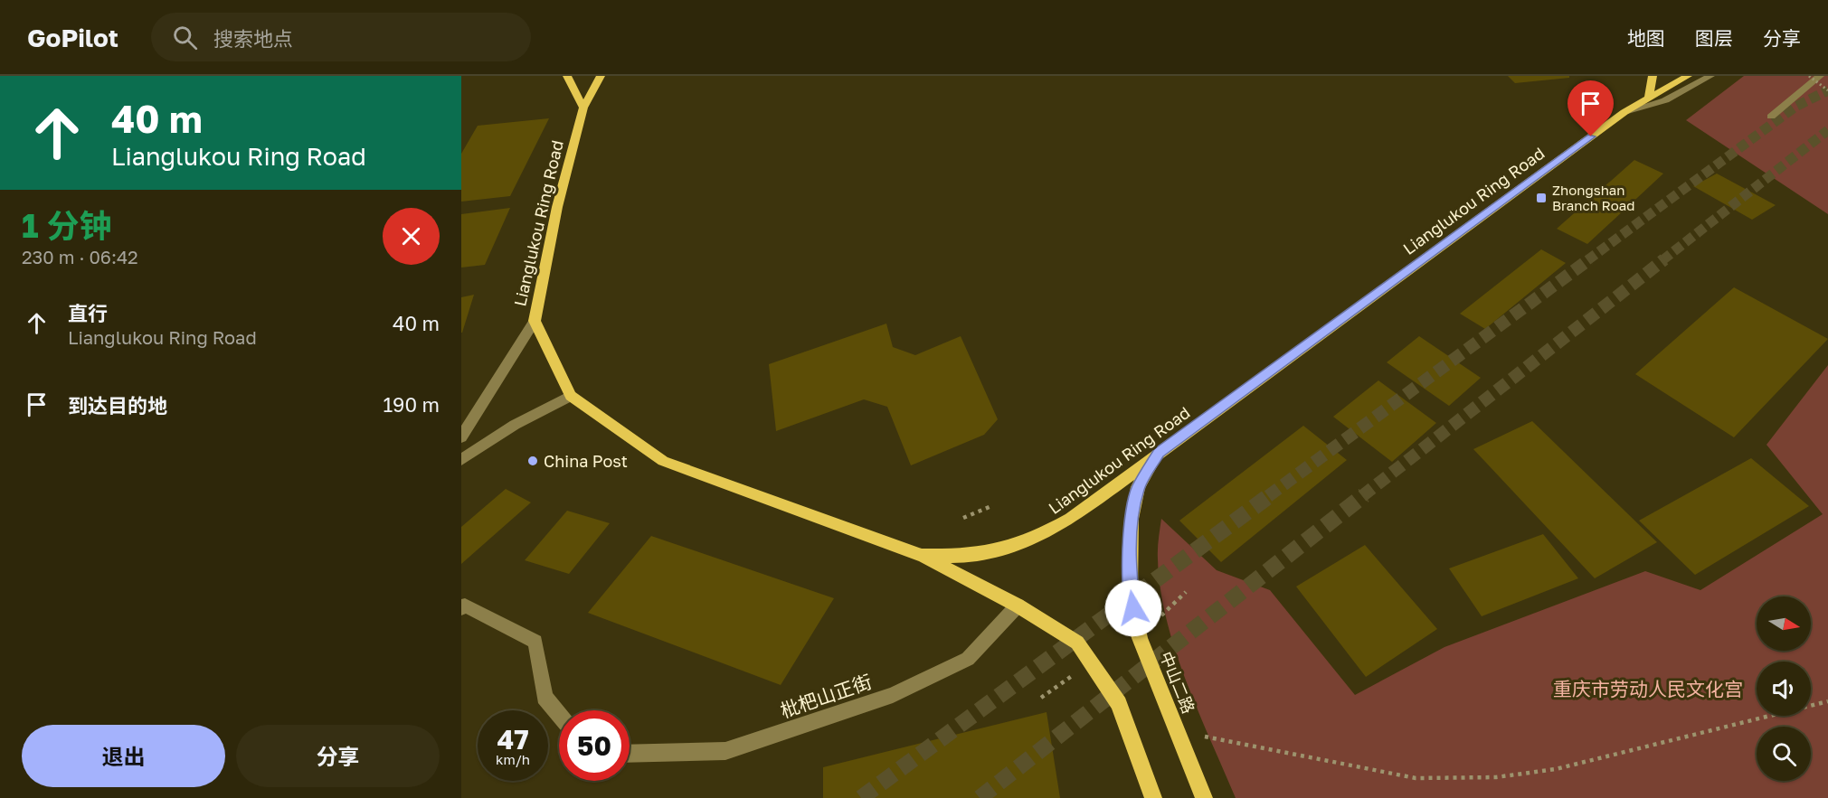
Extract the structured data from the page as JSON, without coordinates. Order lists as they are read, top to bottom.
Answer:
{
  "streets": {
    "main road": ["Lianglukou Ring Road", "中山二路"],
    "street": ["枇杷山正街"]
  },
  "crossings": [
    ["Lianglukou Ring Road", "中山二路"]
  ],
  "parks": ["重庆市劳动人民文化宫"],
  "places": {
    "transit": ["Zhongshan Branch Road"],
    "other": ["China Post"]
  },
  "north": "right",
  "page": {
    "header": "GoPilot",
    "search": "搜索地点",
    "nav": ["地图", "图层", "分享"],
    "turn": ["40 m", "Lianglukou Ring Road"],
    "heading": ["1 分钟", "230 m · 06:42"],
    "list": [
      {
        "name": "直行",
        "note": "Lianglukou Ring Road",
        "value": "40 m"
      },
      {
        "name": "到达目的地",
        "value": "190 m"
      }
    ],
    "speed": "47 km/h",
    "limit": "50",
    "buttons": ["退出", "分享"]
  }
}
